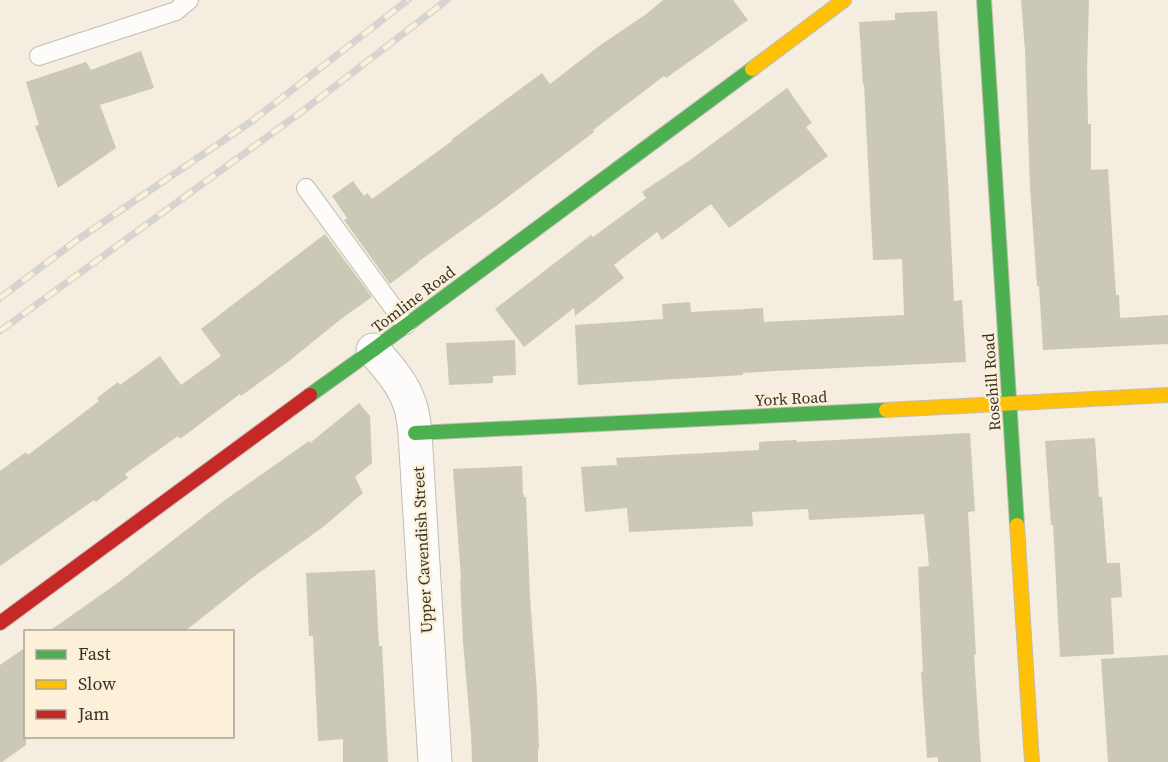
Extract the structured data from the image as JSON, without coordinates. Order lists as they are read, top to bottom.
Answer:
{
  "streets": {
    "street": [
      "Tomline Road",
      "Rosehill Road",
      "York Road",
      "Upper Cavendish Street"
    ]
  },
  "crossings": [
    ["Tomline Road", "Upper Cavendish Street"],
    ["Rosehill Road", "York Road"],
    ["York Road", "Upper Cavendish Street"]
  ],
  "legend": ["Fast", "Slow", "Jam"]
}
